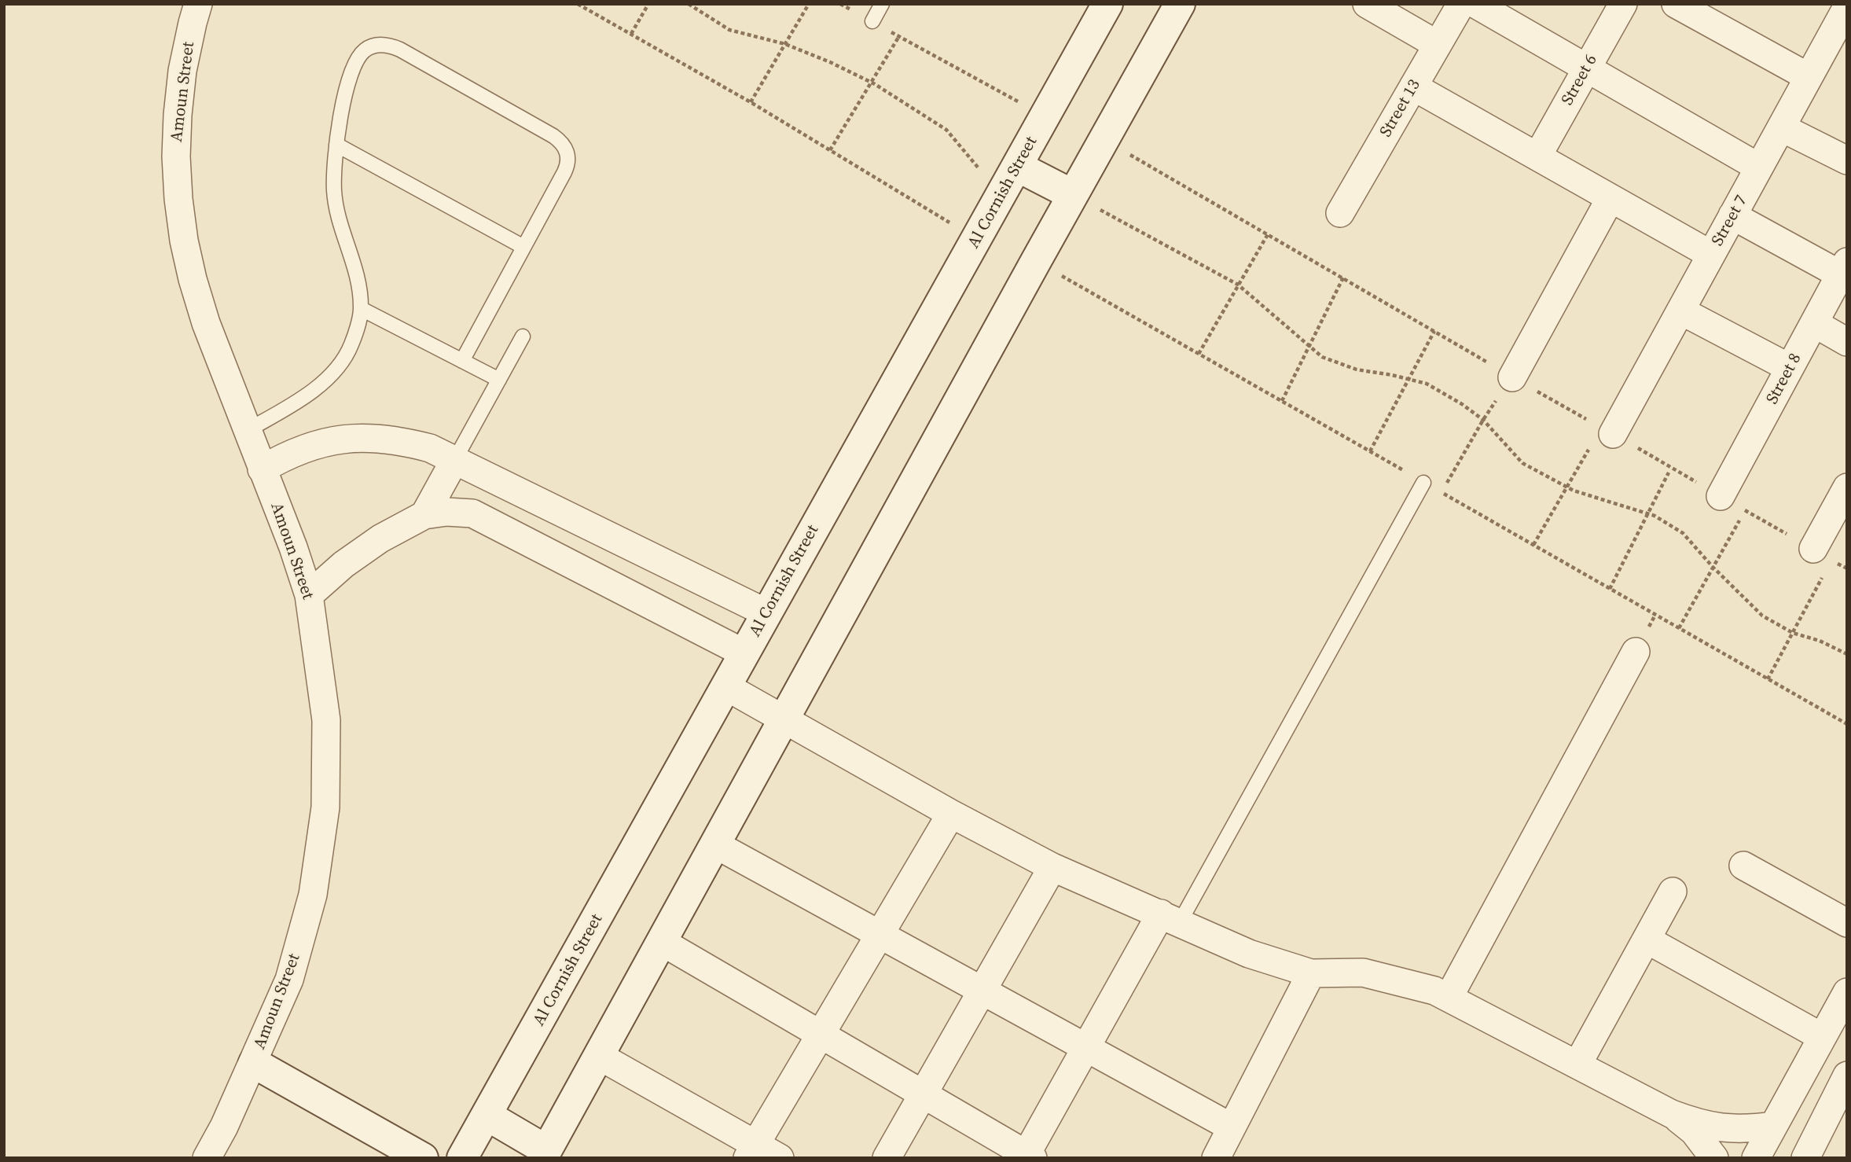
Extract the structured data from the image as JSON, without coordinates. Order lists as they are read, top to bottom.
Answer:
{
  "streets": {
    "main road": ["Al Cornish Street"],
    "street": [
      "Street 6",
      "Amoun Street",
      "Street 13",
      "Street 7",
      "Street 8"
    ]
  }
}
